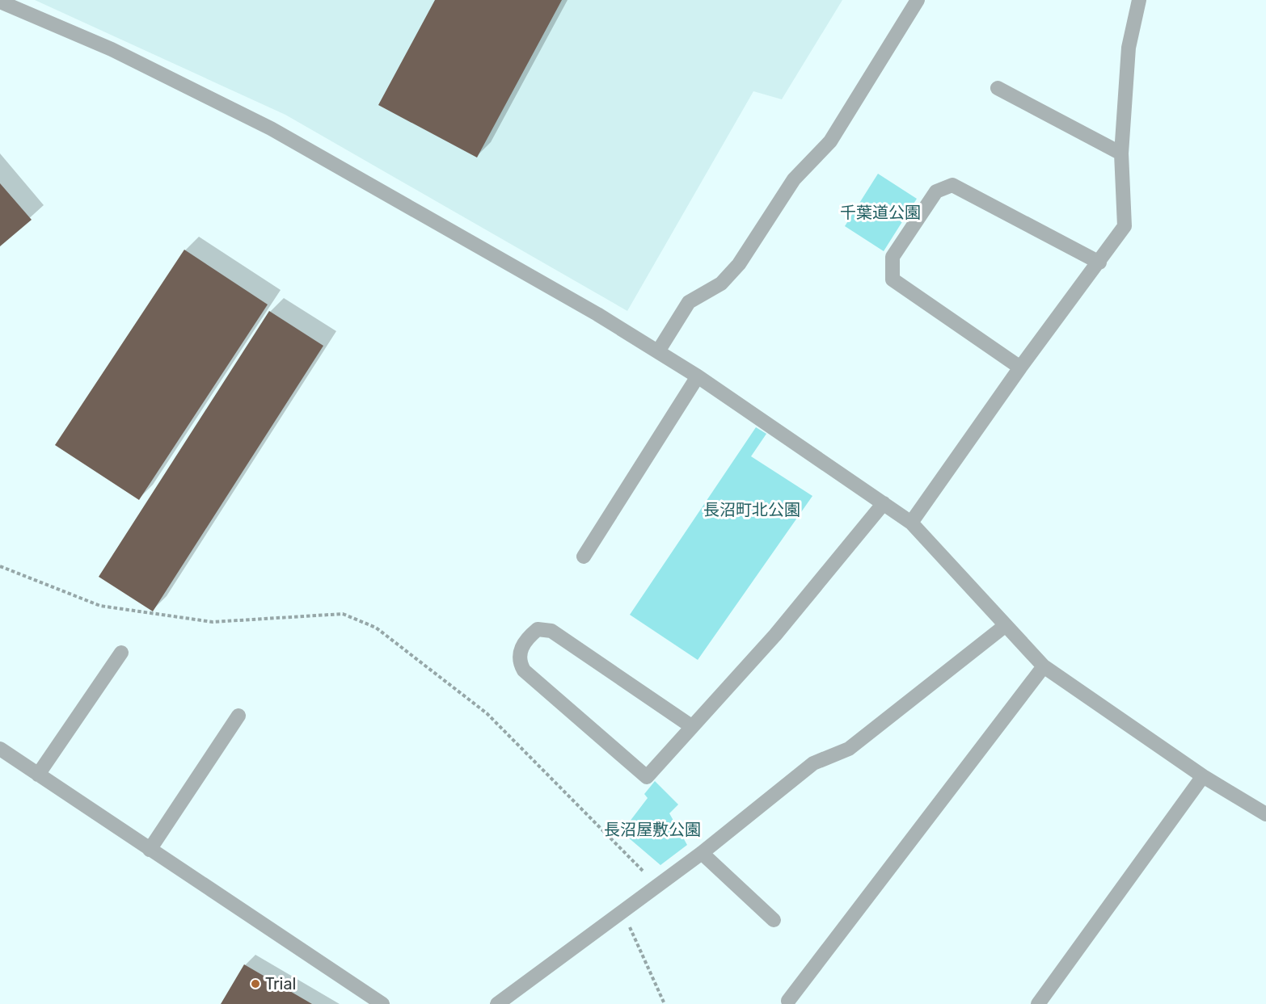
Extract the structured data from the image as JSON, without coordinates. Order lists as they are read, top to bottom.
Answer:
{
  "parks": ["千葉道公園", "長沼町北公園", "長沼屋敷公園"],
  "places": ["Trial"]
}
